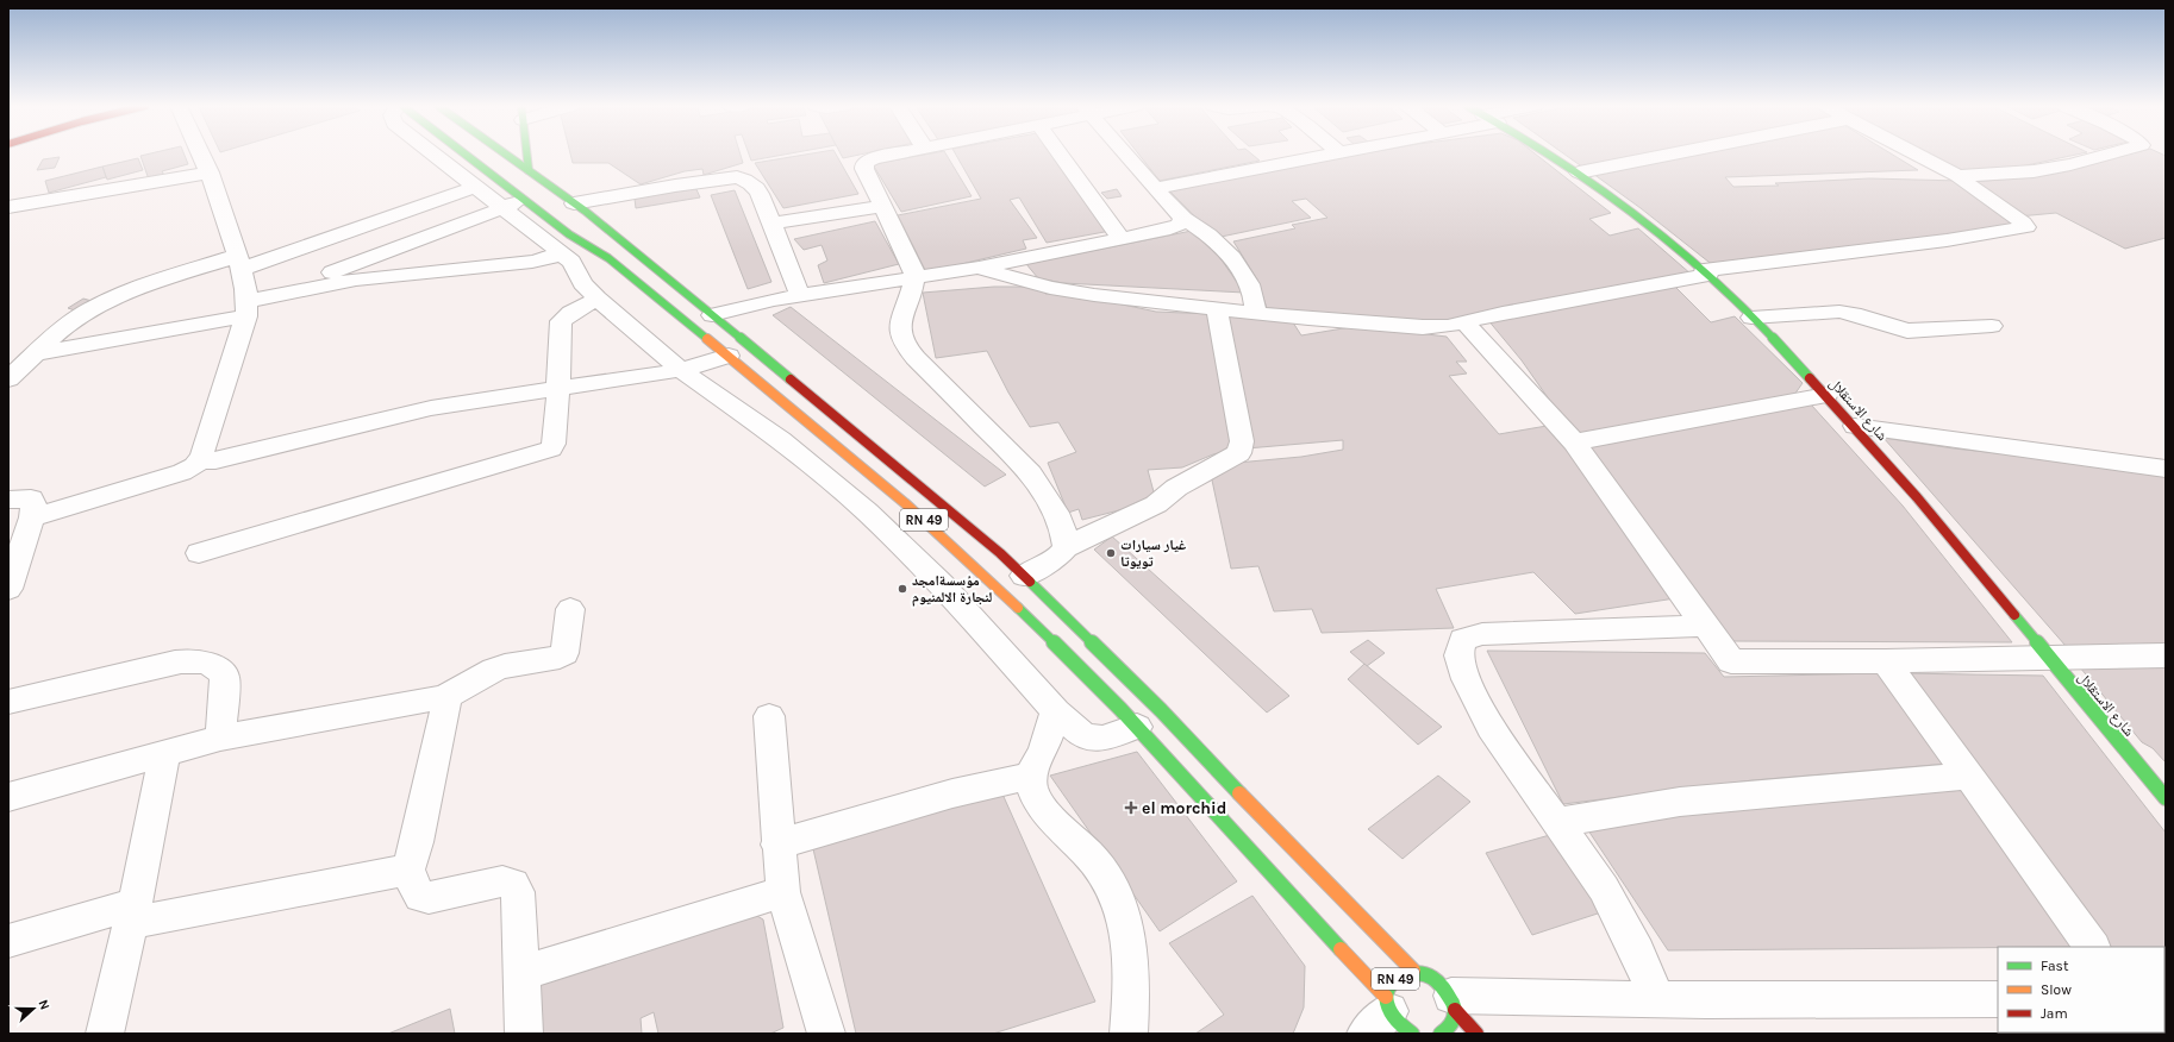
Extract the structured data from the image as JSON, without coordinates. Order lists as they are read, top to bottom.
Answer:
{
  "streets": {
    "main road": ["شارع الاستقلال", "RN 49"]
  },
  "places": {
    "other": ["غيار سيارات تويوتا", "مؤسسةامجد لنجارة الالمنيوم"],
    "health": ["el morchid"]
  },
  "legend": ["Fast", "Slow", "Jam"],
  "north": "right"
}
